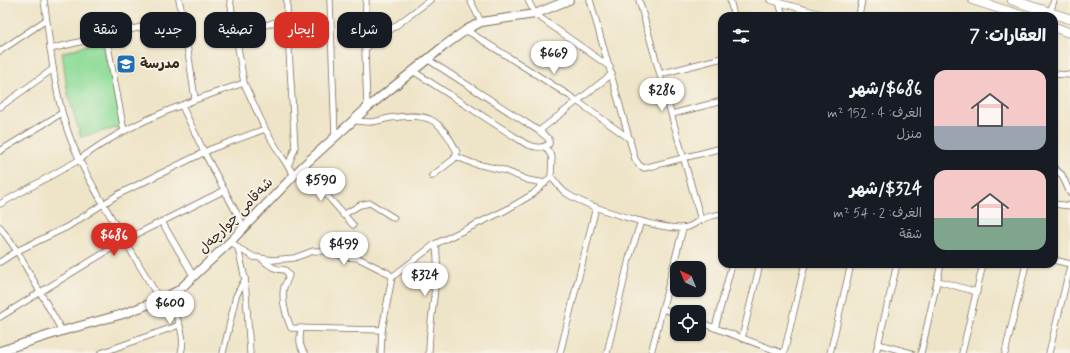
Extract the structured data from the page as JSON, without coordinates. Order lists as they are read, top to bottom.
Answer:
{
  "streets": {
    "main road": ["شەقامی چوارچەل"]
  },
  "places": {
    "school or university": ["مدرسة"]
  },
  "north": "top left",
  "page": {
    "chip": [
      "شراء",
      "إيجار",
      "تصفية",
      "جديد",
      "شقة"
    ],
    "heading": "العقارات: 7",
    "price": [
      "$669",
      "$286",
      "$590",
      "$686",
      "$499",
      "$324",
      "$600"
    ],
    "list": [
      {
        "name": "$686/شهر",
        "note": "الغرف: 4 · 152 m² · منزل"
      },
      {
        "name": "$324/شهر",
        "note": "الغرف: 2 · 54 m² · شقة"
      }
    ]
  }
}
